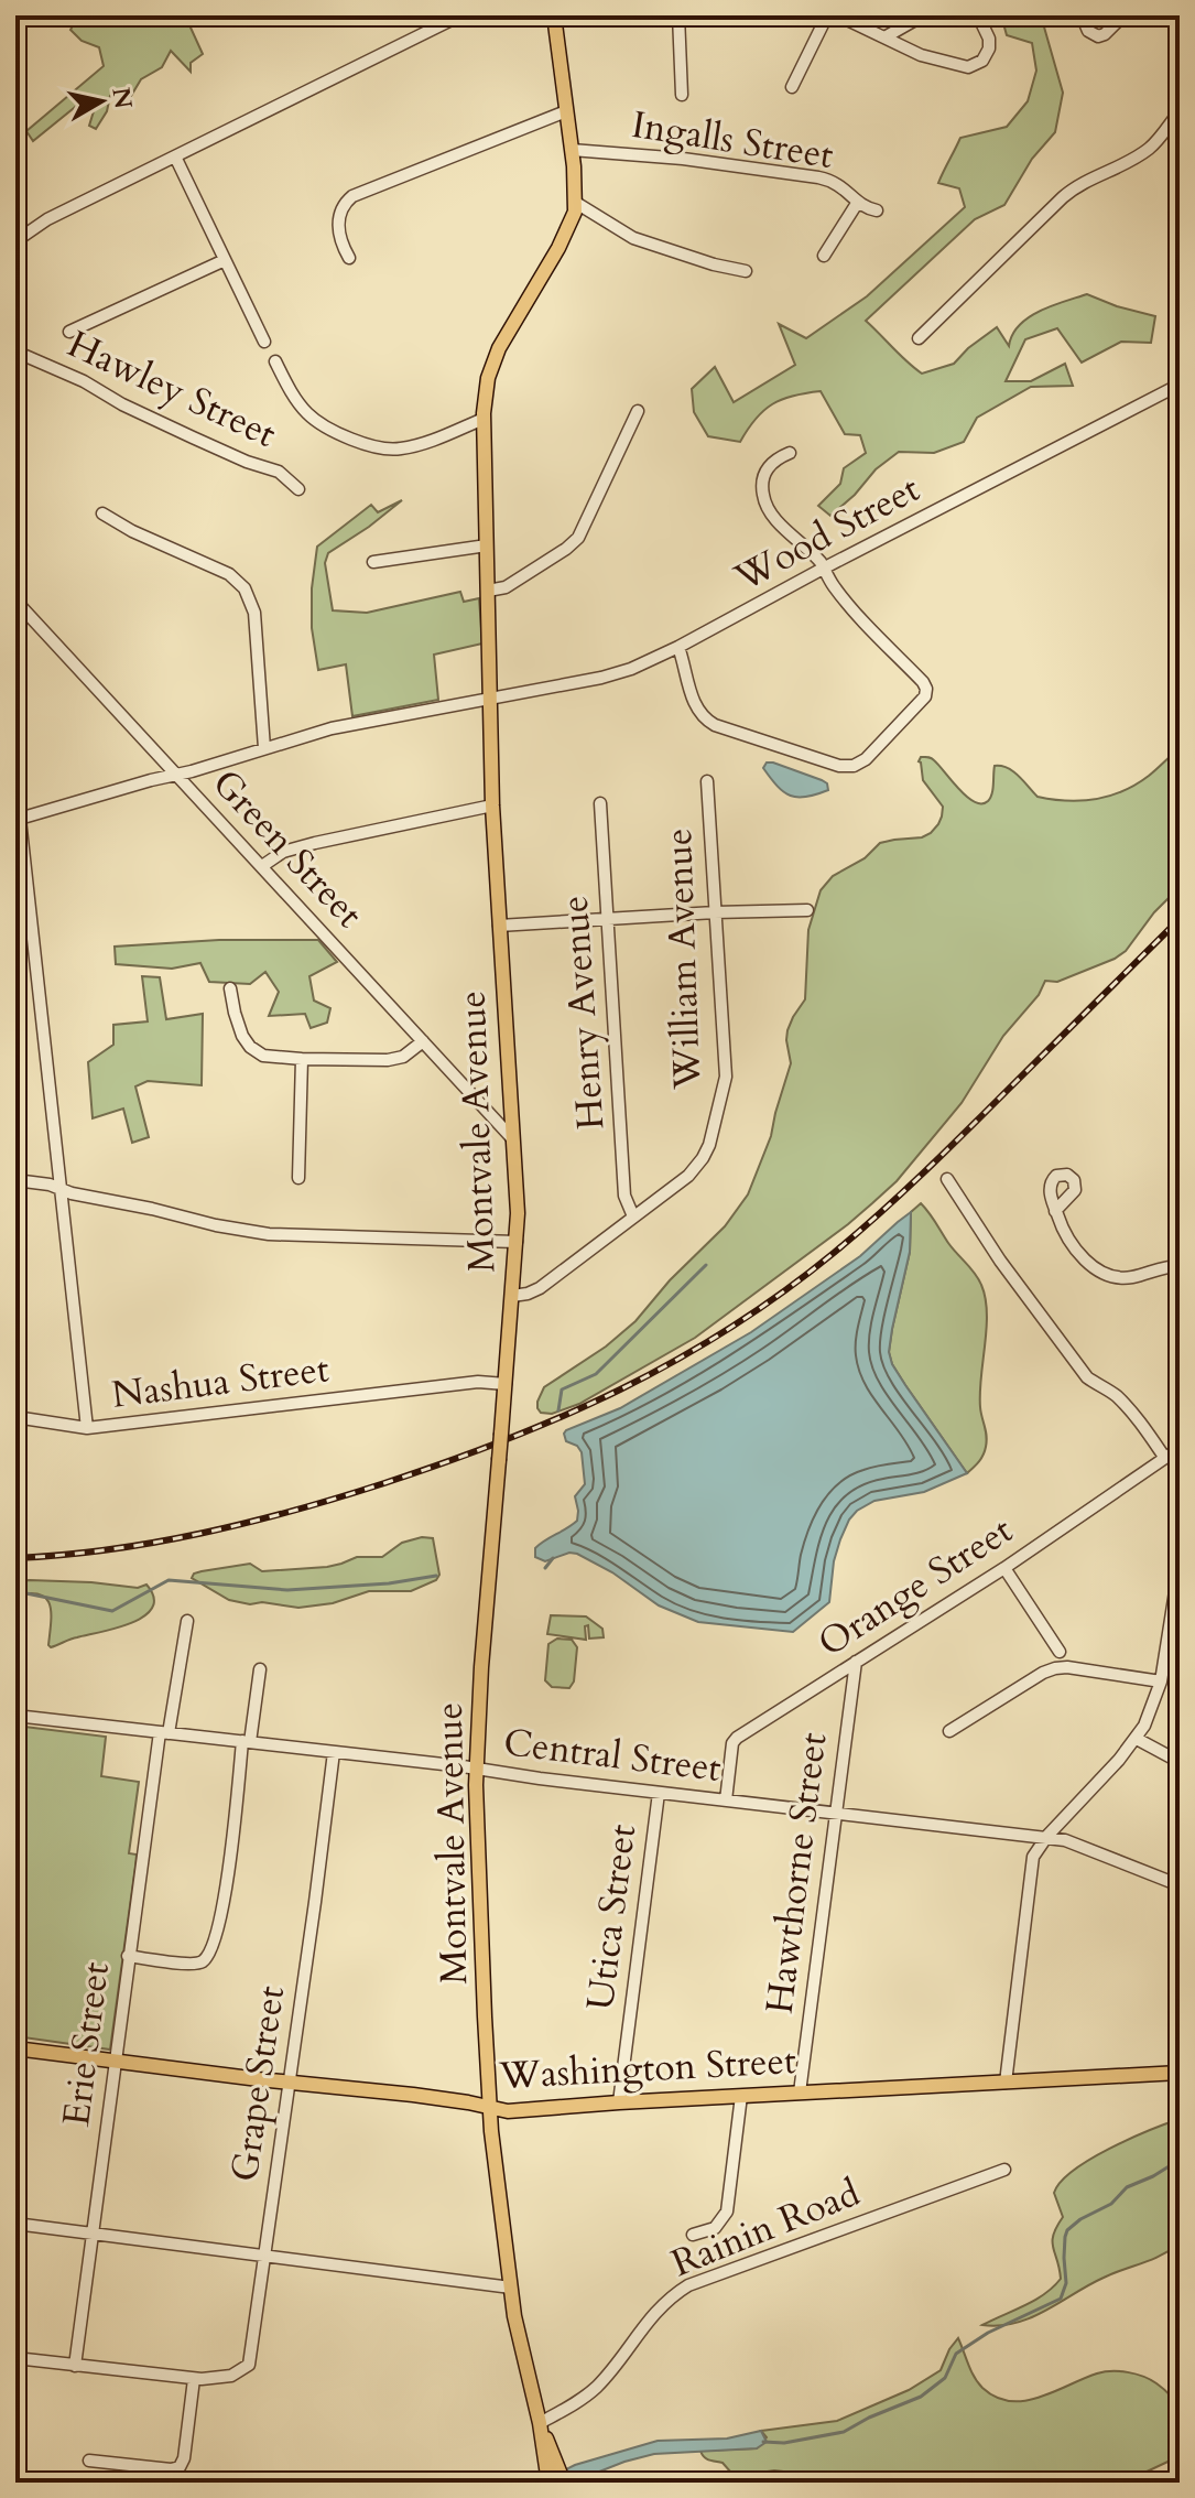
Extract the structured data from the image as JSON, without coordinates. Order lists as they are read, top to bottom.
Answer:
{
  "streets": {
    "main road": ["Montvale Avenue", "Washington Street"],
    "street": [
      "Ingalls Street",
      "Hawley Street",
      "Wood Street",
      "Green Street",
      "William Avenue",
      "Henry Avenue",
      "Nashua Street",
      "Orange Street",
      "Central Street",
      "Hawthorne Street",
      "Utica Street",
      "Erie Street",
      "Grape Street",
      "Rainin Road"
    ]
  },
  "crossings": [
    ["Ingalls Street", "Montvale Avenue"],
    ["Wood Street", "Montvale Avenue"],
    ["Wood Street", "Nashua Street"],
    ["Green Street", "Montvale Avenue"],
    ["Green Street", "Nashua Street"],
    ["William Avenue", "Henry Avenue"],
    ["William Avenue", "Montvale Avenue"],
    ["Montvale Avenue", "Nashua Street"],
    ["Montvale Avenue", "Central Street"],
    ["Montvale Avenue", "Washington Street"],
    ["Montvale Avenue", "Rainin Road"],
    ["Orange Street", "Central Street"],
    ["Orange Street", "Hawthorne Street"],
    ["Central Street", "Hawthorne Street"],
    ["Central Street", "Utica Street"],
    ["Central Street", "Erie Street"],
    ["Central Street", "Grape Street"],
    ["Hawthorne Street", "Washington Street"],
    ["Utica Street", "Washington Street"],
    ["Erie Street", "Washington Street"],
    ["Washington Street", "Grape Street"]
  ],
  "north": "right"
}
